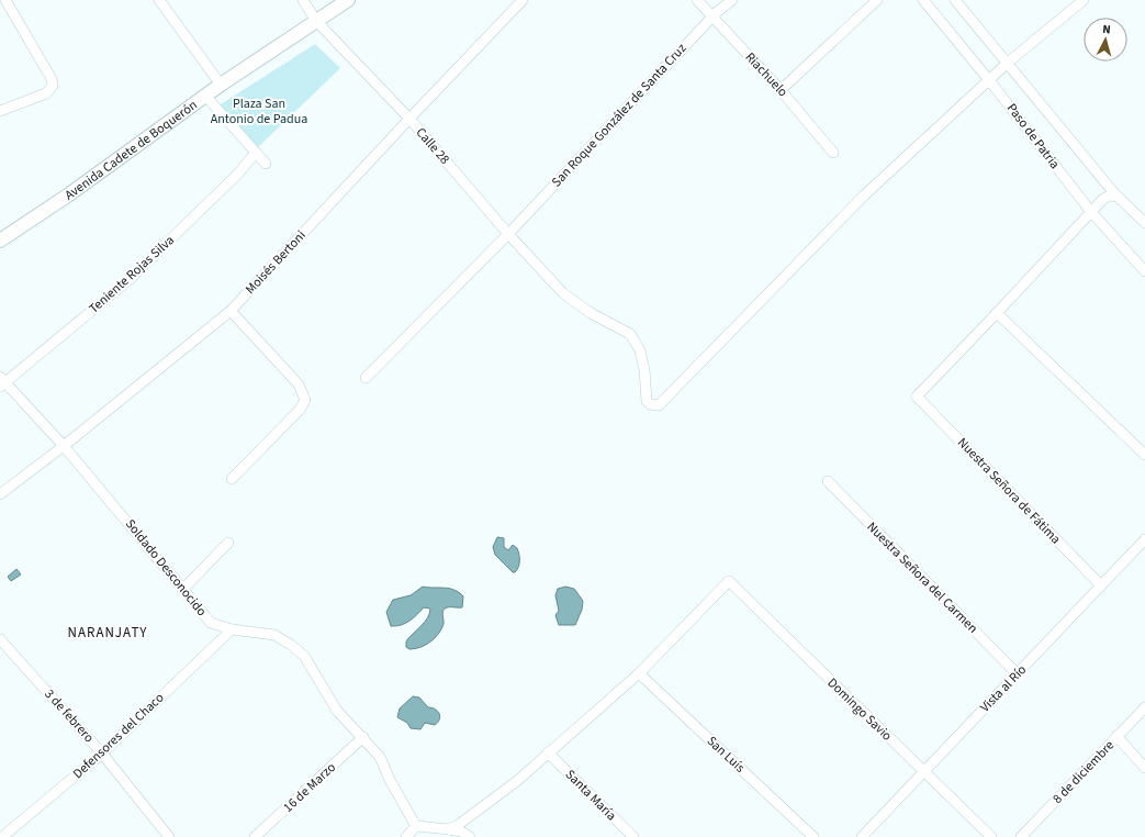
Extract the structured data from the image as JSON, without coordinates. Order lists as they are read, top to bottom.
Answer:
{
  "streets": {
    "main road": ["Avenida Cadete de Boquerón"],
    "street": [
      "Riachuelo",
      "San Roque González de Santa Cruz",
      "Paso de Patria",
      "Calle 28",
      "Moisés Bertoni",
      "Teniente Rojas Silva",
      "Nuestra Señora de Fátima",
      "Soldado Desconocido",
      "Nuestra Señora del Carmen",
      "Vista al Río",
      "Domingo Savio",
      "3 de febrero",
      "Defensores del Chaco",
      "San Luís",
      "8 de diciembre",
      "16 de Marzo",
      "Santa María"
    ]
  },
  "crossings": [
    ["Riachuelo", "San Roque González de Santa Cruz"],
    ["San Roque González de Santa Cruz", "Calle 28"],
    ["Paso de Patria", "Calle 28"],
    ["Calle 28", "Avenida Cadete de Boquerón"],
    ["Calle 28", "Moisés Bertoni"],
    ["Moisés Bertoni", "Soldado Desconocido"],
    ["Teniente Rojas Silva", "Soldado Desconocido"],
    ["Nuestra Señora de Fátima", "Vista al Río"],
    ["Soldado Desconocido", "Defensores del Chaco"],
    ["Soldado Desconocido", "16 de Marzo"],
    ["Nuestra Señora del Carmen", "Vista al Río"],
    ["Vista al Río", "Domingo Savio"],
    ["Domingo Savio", "San Luís"],
    ["3 de febrero", "Defensores del Chaco"]
  ],
  "districts": ["NARANJATY"],
  "parks": ["Plaza San Antonio de Padua"],
  "north": "top"
}
